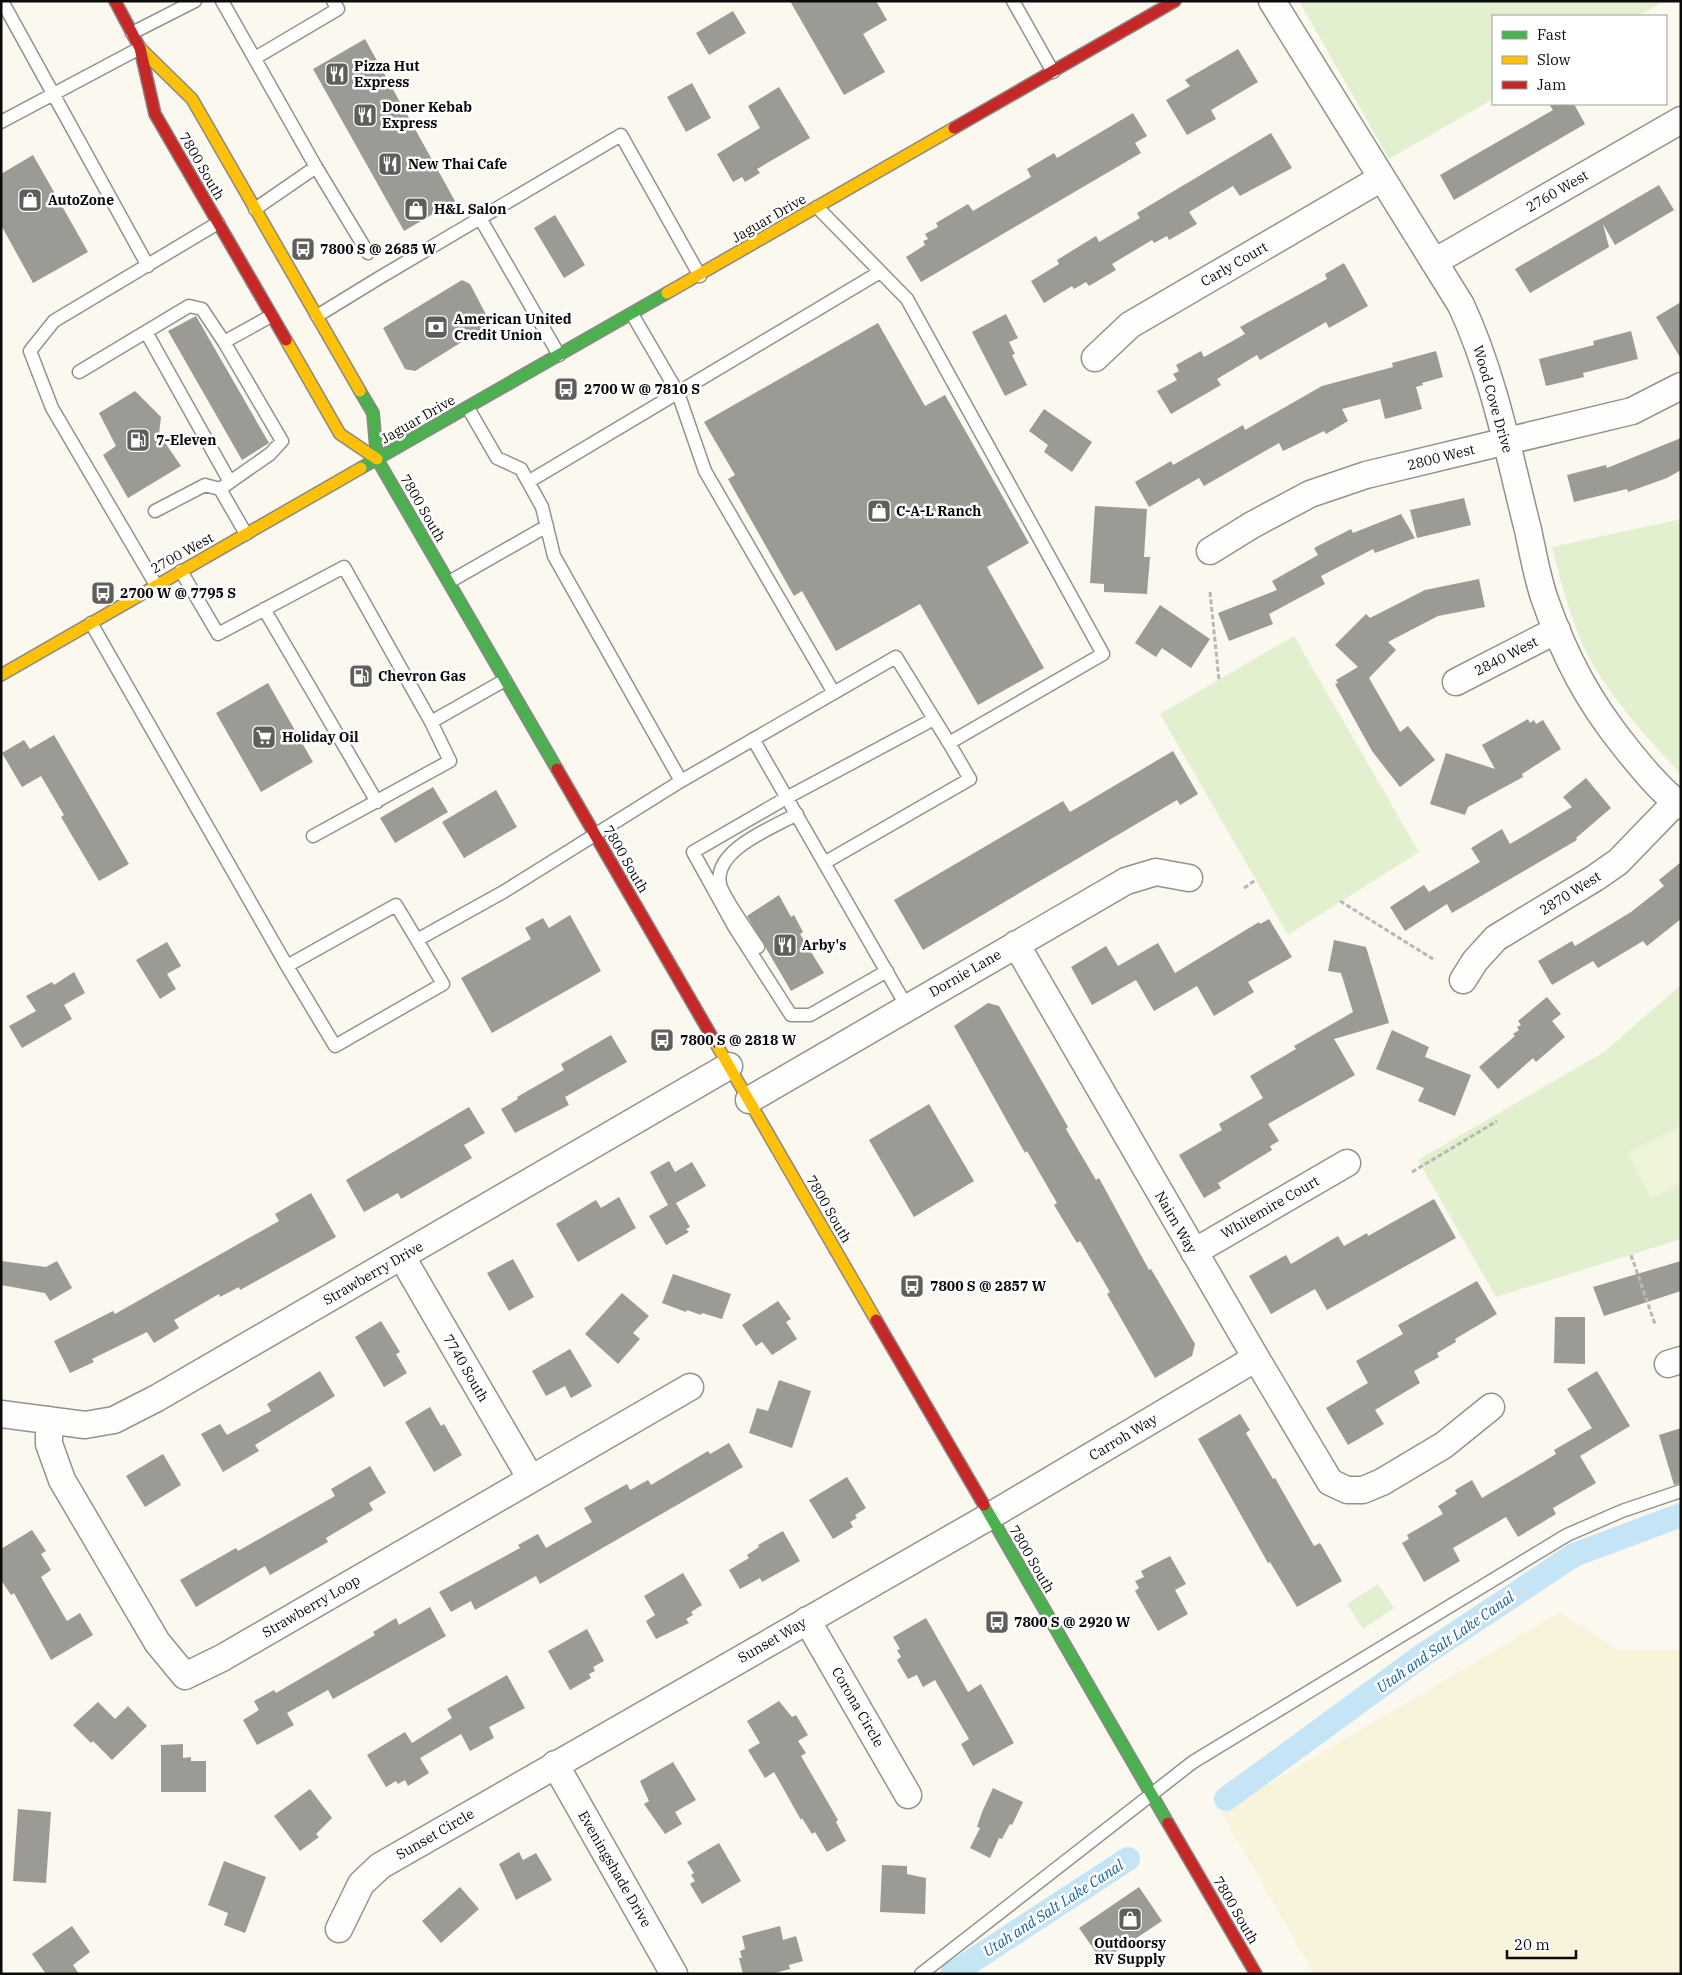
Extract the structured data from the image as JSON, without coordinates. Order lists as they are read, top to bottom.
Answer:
{
  "streets": {
    "main road": ["7800 South", "Jaguar Drive", "2700 West"],
    "street": [
      "2760 West",
      "Carly Court",
      "Wood Cove Drive",
      "2800 West",
      "2840 West",
      "2870 West",
      "Dornie Lane",
      "Whitemire Court",
      "Nairn Way",
      "Strawberry Drive",
      "7740 South",
      "Carroh Way",
      "Strawberry Loop",
      "Sunset Way",
      "Corona Circle",
      "Sunset Circle",
      "Eveningshade Drive"
    ]
  },
  "crossings": [
    ["7800 South", "Jaguar Drive"],
    ["7800 South", "2700 West"],
    ["7800 South", "Dornie Lane"],
    ["7800 South", "Strawberry Drive"],
    ["7800 South", "Carroh Way"],
    ["7800 South", "Sunset Way"],
    ["2760 West", "Wood Cove Drive"],
    ["Jaguar Drive", "2700 West"],
    ["Carly Court", "Wood Cove Drive"],
    ["Wood Cove Drive", "2800 West"],
    ["Wood Cove Drive", "2840 West"],
    ["Wood Cove Drive", "2870 West"],
    ["Dornie Lane", "Nairn Way"],
    ["Whitemire Court", "Nairn Way"],
    ["Nairn Way", "Carroh Way"],
    ["Strawberry Drive", "7740 South"],
    ["Strawberry Drive", "Strawberry Loop"],
    ["7740 South", "Strawberry Loop"],
    ["Carroh Way", "Sunset Way"],
    ["Sunset Way", "Corona Circle"],
    ["Sunset Way", "Sunset Circle"],
    ["Sunset Way", "Eveningshade Drive"],
    ["Sunset Circle", "Eveningshade Drive"]
  ],
  "water": ["Utah and Salt Lake Canal"],
  "places": {
    "restaurant": [
      "Pizza Hut Express",
      "Doner Kebab Express",
      "New Thai Cafe",
      "Arby's"
    ],
    "shop": [
      "AutoZone",
      "H&L Salon",
      "C-A-L Ranch",
      "Outdoorsy RV Supply"
    ],
    "bus stop": [
      "7800 S @ 2685 W",
      "2700 W @ 7810 S",
      "2700 W @ 7795 S",
      "7800 S @ 2818 W",
      "7800 S @ 2857 W",
      "7800 S @ 2920 W"
    ],
    "bank": ["American United Credit Union"],
    "fuel station": ["7-Eleven", "Chevron Gas"],
    "supermarket": ["Holiday Oil"]
  },
  "legend": ["Fast", "Slow", "Jam"],
  "scale_bar": "20 m"
}
